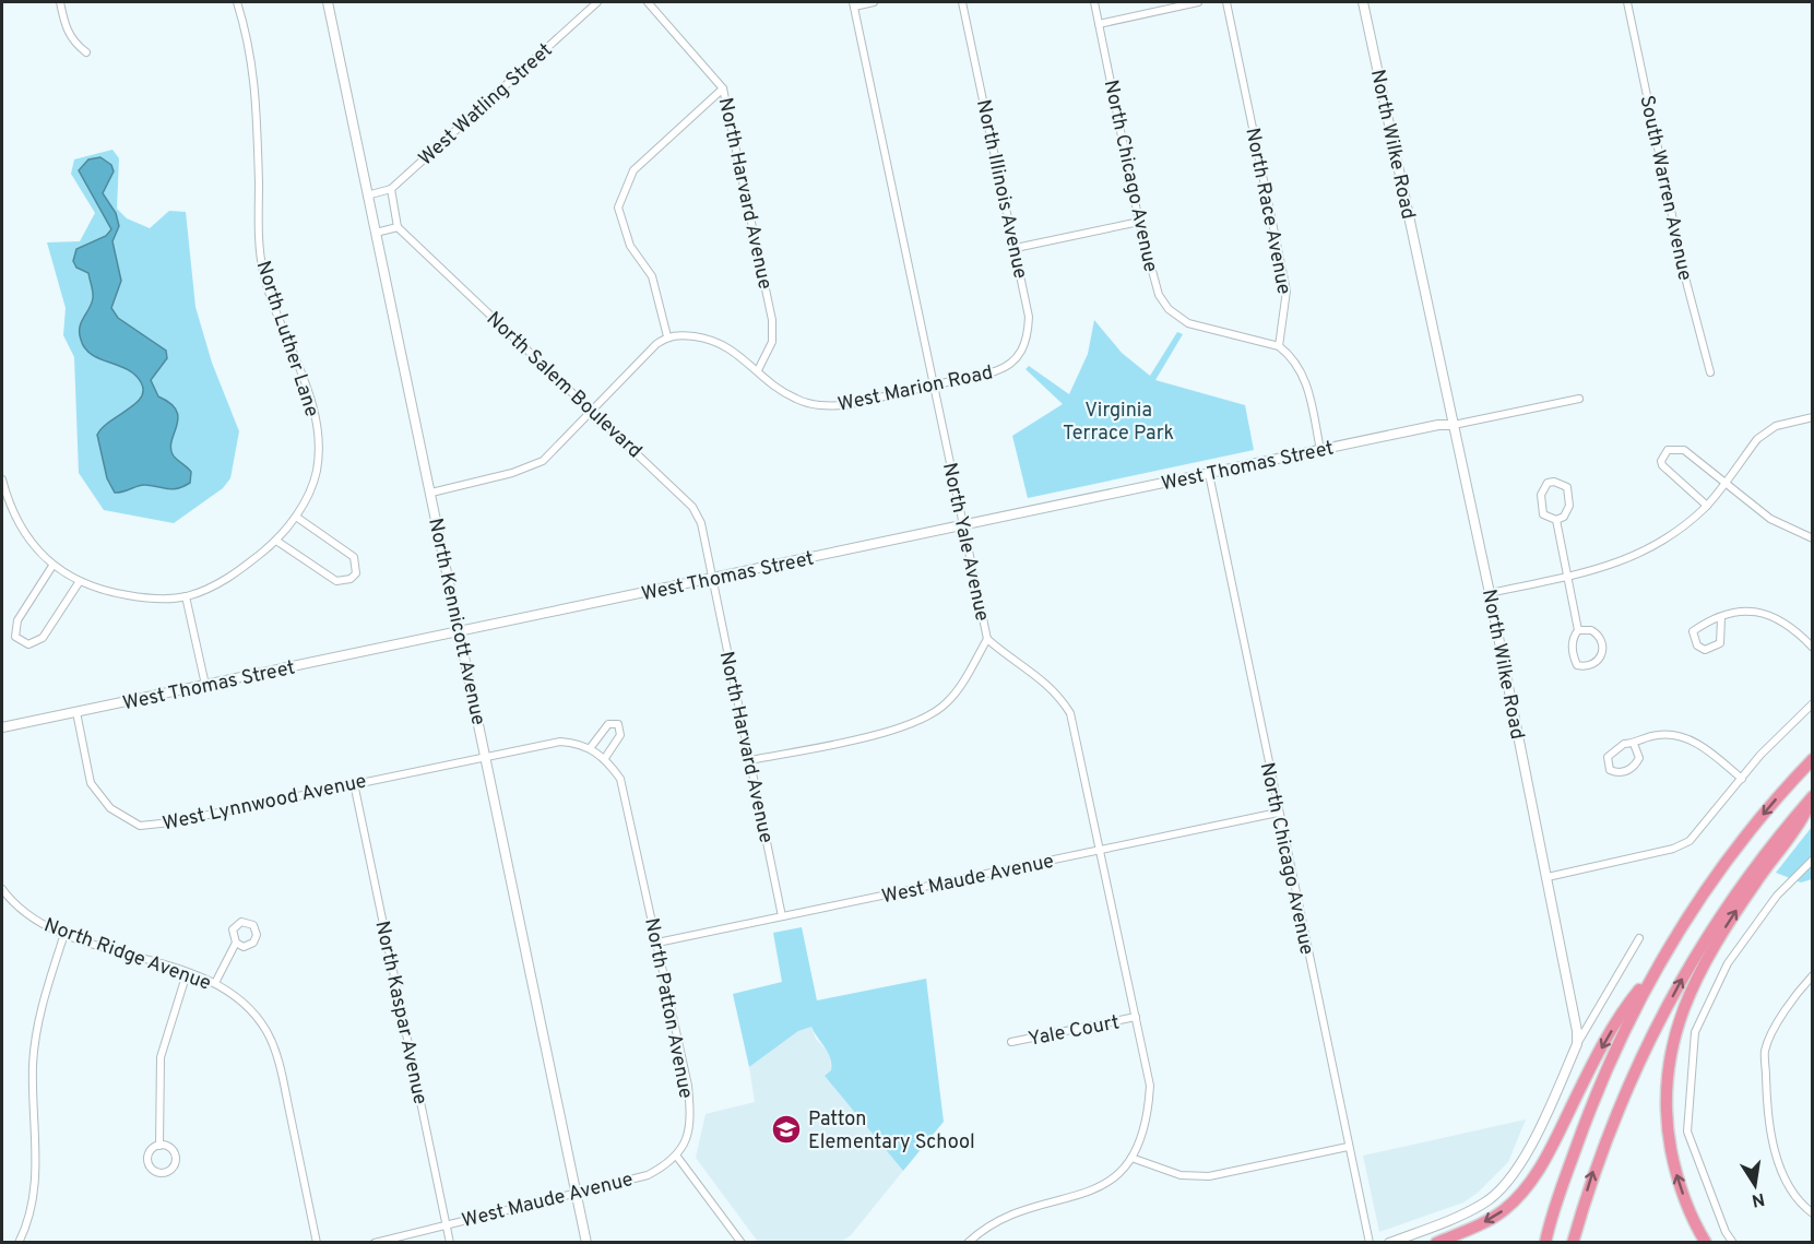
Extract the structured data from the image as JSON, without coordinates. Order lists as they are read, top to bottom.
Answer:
{
  "streets": {
    "street": [
      "West Watling Street",
      "North Wilke Road",
      "North Chicago Avenue",
      "South Warren Avenue",
      "North Illinois Avenue",
      "North Harvard Avenue",
      "North Race Avenue",
      "North Luther Lane",
      "North Salem Boulevard",
      "West Marion Road",
      "West Thomas Street",
      "North Yale Avenue",
      "North Kennicott Avenue",
      "West Lynnwood Avenue",
      "West Maude Avenue",
      "North Ridge Avenue",
      "North Patton Avenue",
      "North Kaspar Avenue",
      "Yale Court"
    ]
  },
  "crossings": [
    ["West Watling Street", "North Kennicott Avenue"],
    ["North Wilke Road", "West Thomas Street"],
    ["North Chicago Avenue", "North Race Avenue"],
    ["North Chicago Avenue", "West Thomas Street"],
    ["North Chicago Avenue", "West Maude Avenue"],
    ["North Illinois Avenue", "West Marion Road"],
    ["North Harvard Avenue", "North Salem Boulevard"],
    ["North Harvard Avenue", "West Marion Road"],
    ["North Harvard Avenue", "West Thomas Street"],
    ["North Harvard Avenue", "West Maude Avenue"],
    ["North Salem Boulevard", "West Thomas Street"],
    ["West Marion Road", "North Yale Avenue"],
    ["West Thomas Street", "North Yale Avenue"],
    ["West Thomas Street", "North Kennicott Avenue"],
    ["West Thomas Street", "West Lynnwood Avenue"],
    ["North Yale Avenue", "West Maude Avenue"],
    ["North Yale Avenue", "Yale Court"],
    ["North Kennicott Avenue", "West Lynnwood Avenue"],
    ["North Kennicott Avenue", "West Maude Avenue"],
    ["North Kennicott Avenue", "North Patton Avenue"],
    ["West Lynnwood Avenue", "North Patton Avenue"],
    ["West Lynnwood Avenue", "North Kaspar Avenue"],
    ["West Maude Avenue", "North Patton Avenue"],
    ["West Maude Avenue", "North Kaspar Avenue"]
  ],
  "parks": ["Virginia Terrace Park"],
  "places": {
    "school or university": ["Patton Elementary School"]
  },
  "north": "bottom"
}
